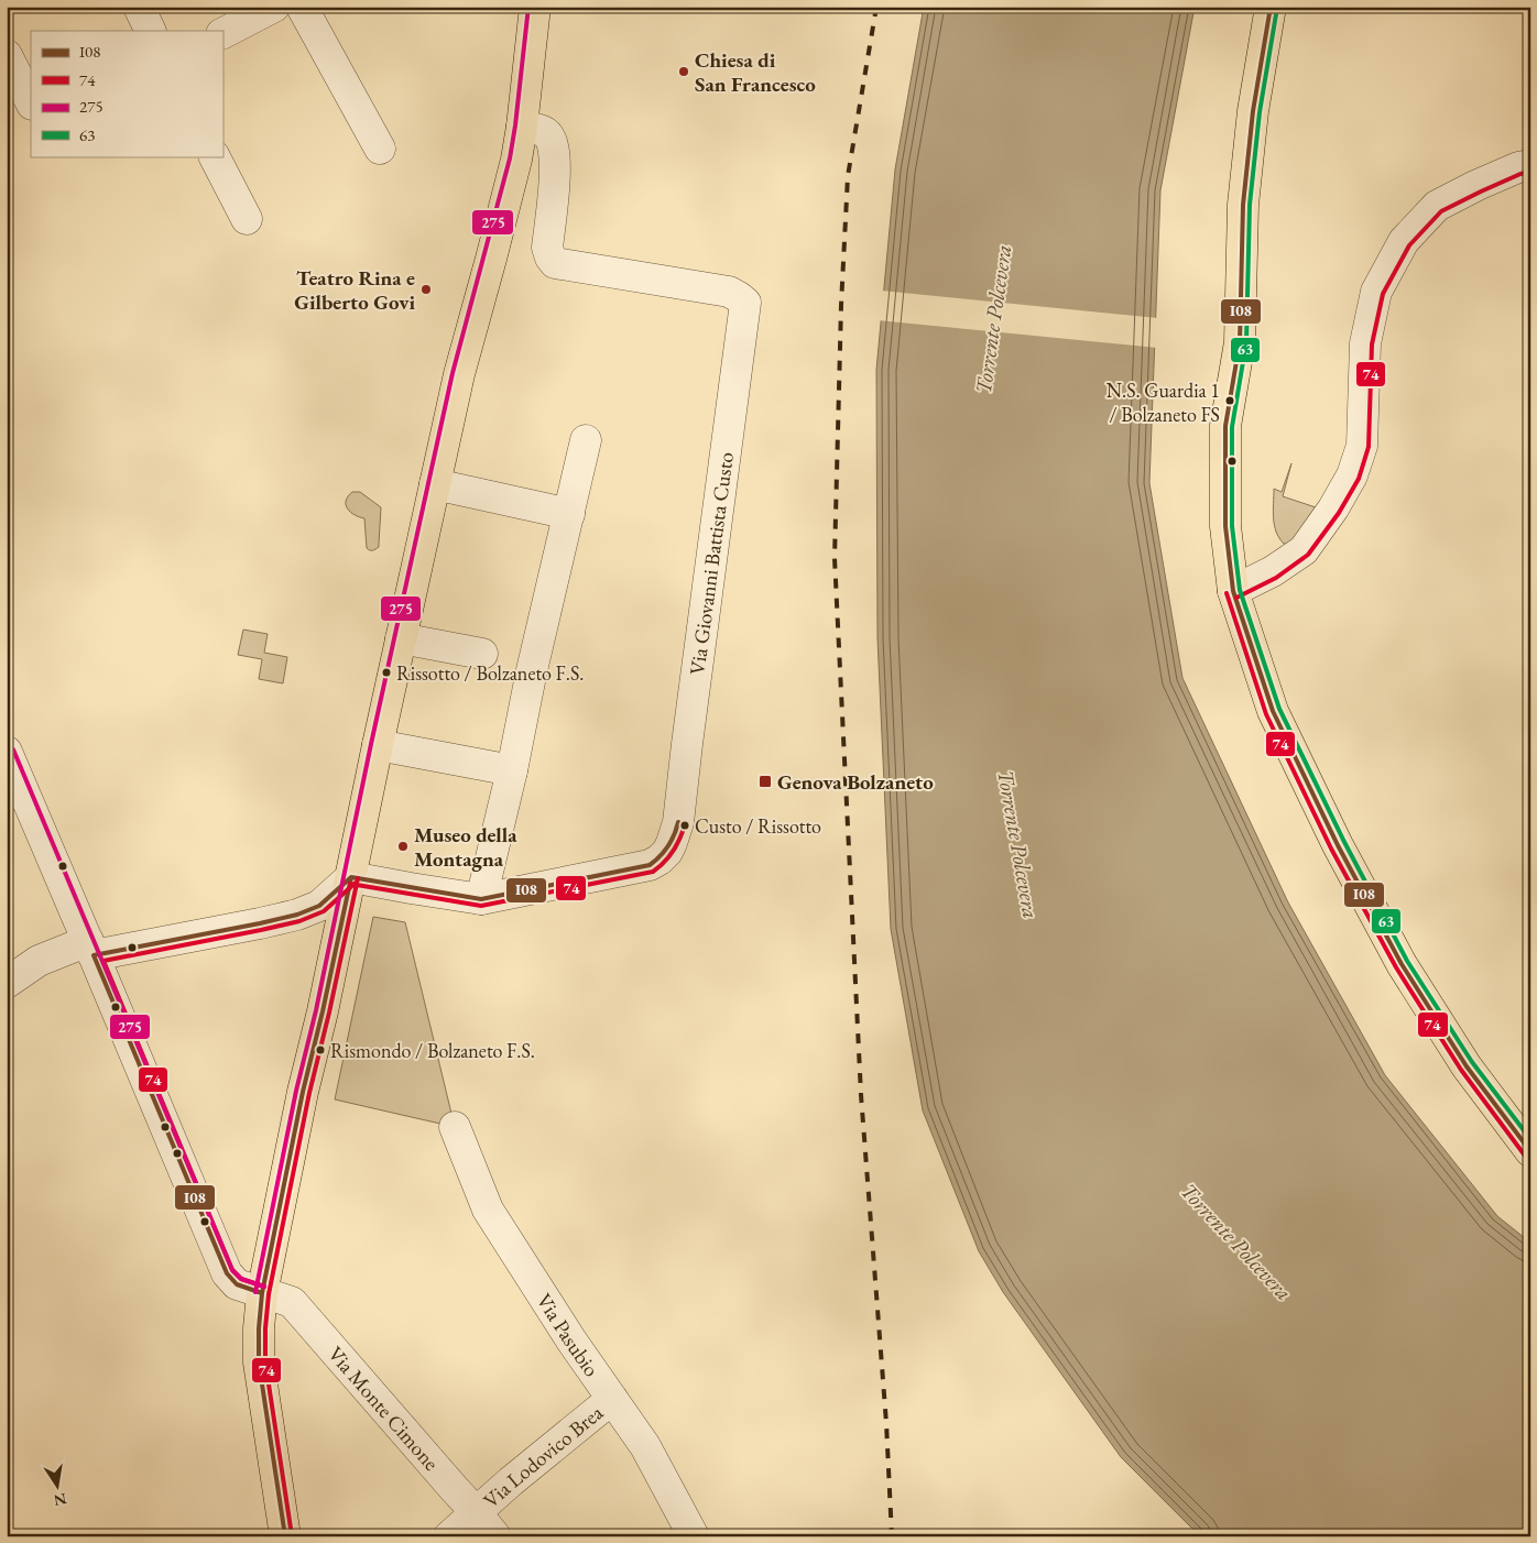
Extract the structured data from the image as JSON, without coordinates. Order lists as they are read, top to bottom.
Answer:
{
  "streets": {
    "street": [
      "Via Giovanni Battista Custo",
      "Via Pasubio",
      "Via Monte Cimone",
      "Via Lodovico Brea"
    ]
  },
  "crossings": [
    ["Via Pasubio", "Via Lodovico Brea"],
    ["Via Monte Cimone", "Via Lodovico Brea"]
  ],
  "water": ["Torrente Polcevera"],
  "places": {
    "other": [
      "Chiesa di San Francesco",
      "Teatro Rina e Gilberto Govi",
      "N.S. Guardia 1 / Bolzaneto FS",
      "Rissotto / Bolzaneto F.S.",
      "Custo / Rissotto",
      "Museo della Montagna",
      "Rismondo / Bolzaneto F.S."
    ],
    "transit": ["Genova Bolzaneto"]
  },
  "lines": [
    "transit line I08",
    "transit line 275",
    "transit line 63",
    "transit line 74"
  ],
  "legend": [
    "I08",
    "74",
    "275",
    "63"
  ],
  "north": "bottom"
}
